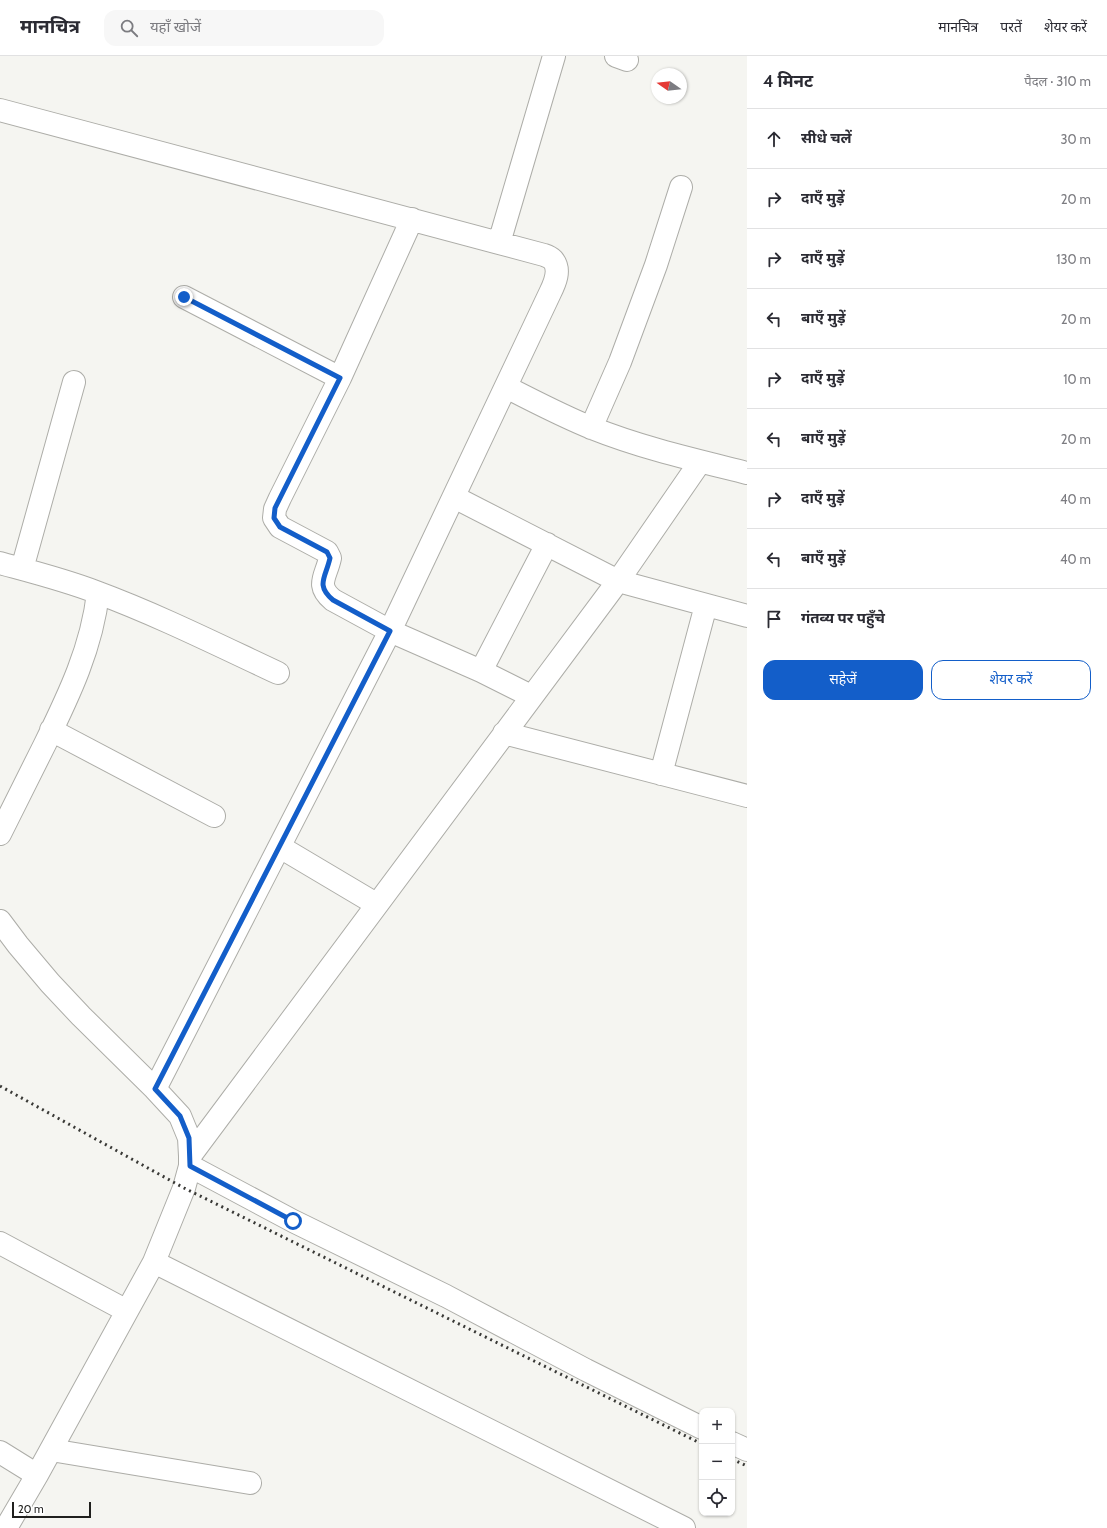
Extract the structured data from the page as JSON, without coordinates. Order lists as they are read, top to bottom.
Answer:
{
  "scale_bar": "20 m",
  "north": "left",
  "page": {
    "header": "मानचित्र",
    "search": "यहाँ खोजें",
    "nav": ["मानचित्र", "परतें", "शेयर करें"],
    "heading": ["4 मिनट", "पैदल · 310 m"],
    "list": [
      ["सीधे चलें", "30 m"],
      ["दाएँ मुड़ें", "20 m"],
      ["दाएँ मुड़ें", "130 m"],
      ["बाएँ मुड़ें", "20 m"],
      ["दाएँ मुड़ें", "10 m"],
      ["बाएँ मुड़ें", "20 m"],
      ["दाएँ मुड़ें", "40 m"],
      ["बाएँ मुड़ें", "40 m"],
      "गंतव्य पर पहुँचे"
    ],
    "buttons": ["सहेजें", "शेयर करें"],
    "map_buttons": ["+", "−"],
    "scale": "20 m"
  }
}
